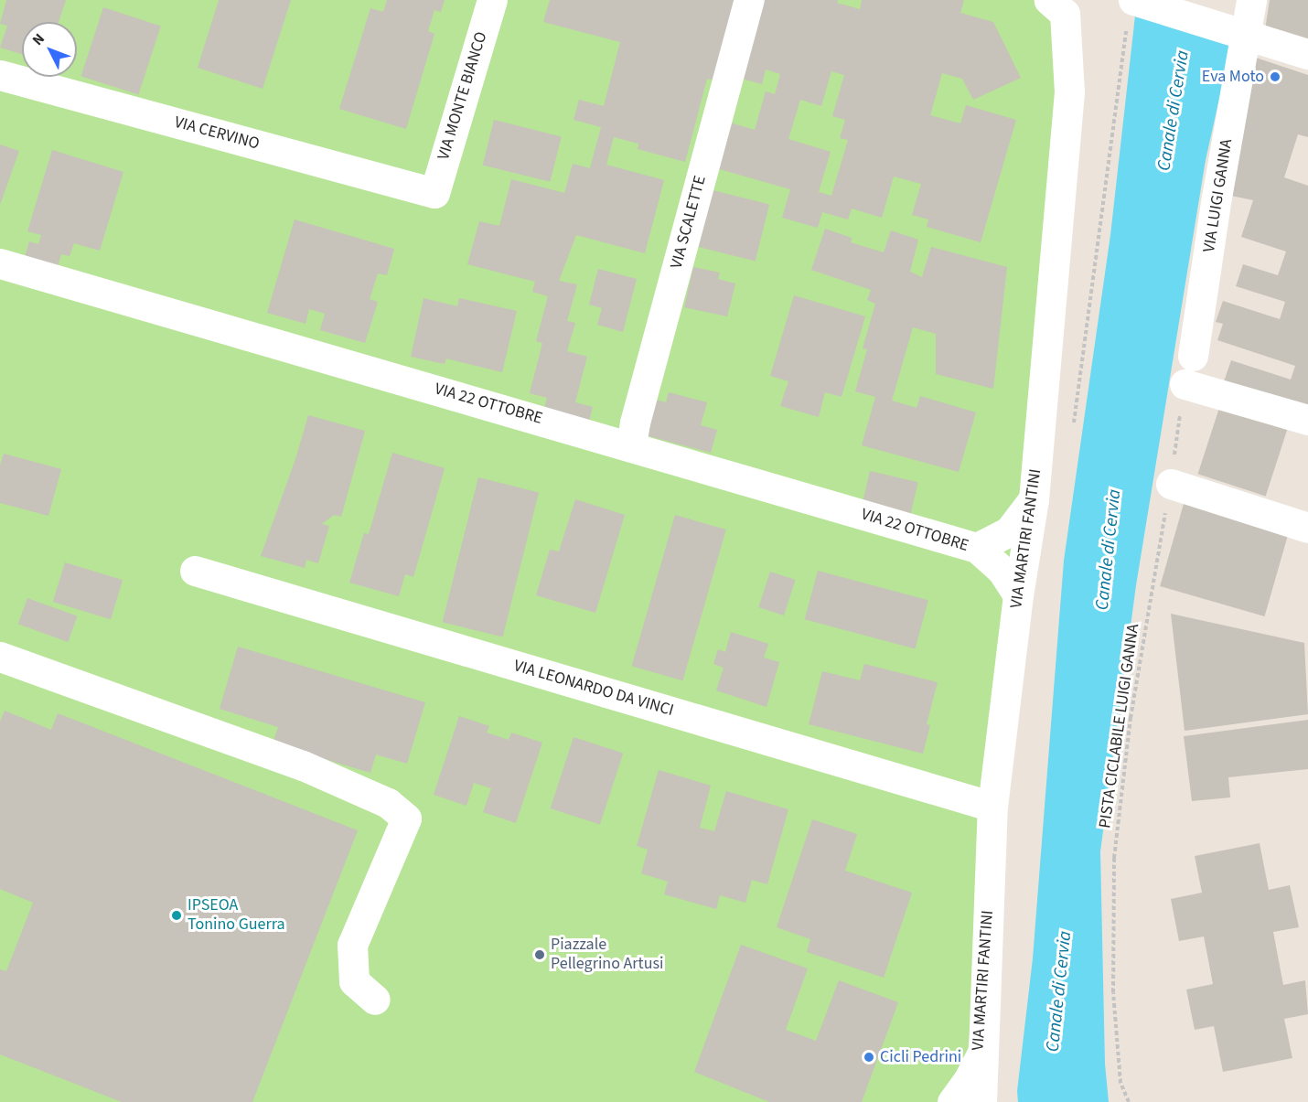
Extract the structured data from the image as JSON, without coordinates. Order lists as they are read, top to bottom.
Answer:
{
  "streets": {
    "street": [
      "VIA MONTE BIANCO",
      "VIA CERVINO",
      "VIA LUIGI GANNA",
      "VIA SCALETTE",
      "VIA 22 OTTOBRE",
      "VIA MARTIRI FANTINI",
      "VIA LEONARDO DA VINCI"
    ],
    "path": ["PISTA CICLABILE LUIGI GANNA"]
  },
  "crossings": [
    ["VIA MONTE BIANCO", "VIA CERVINO"],
    ["VIA LUIGI GANNA", "PISTA CICLABILE LUIGI GANNA"],
    ["VIA SCALETTE", "VIA 22 OTTOBRE"],
    ["VIA 22 OTTOBRE", "VIA MARTIRI FANTINI"],
    ["VIA MARTIRI FANTINI", "VIA LEONARDO DA VINCI"]
  ],
  "water": ["Canale di Cervia"],
  "places": [
    "Eva Moto",
    "IPSEOA Tonino Guerra",
    "Piazzale Pellegrino Artusi",
    "Cicli Pedrini"
  ],
  "north": "top left"
}
